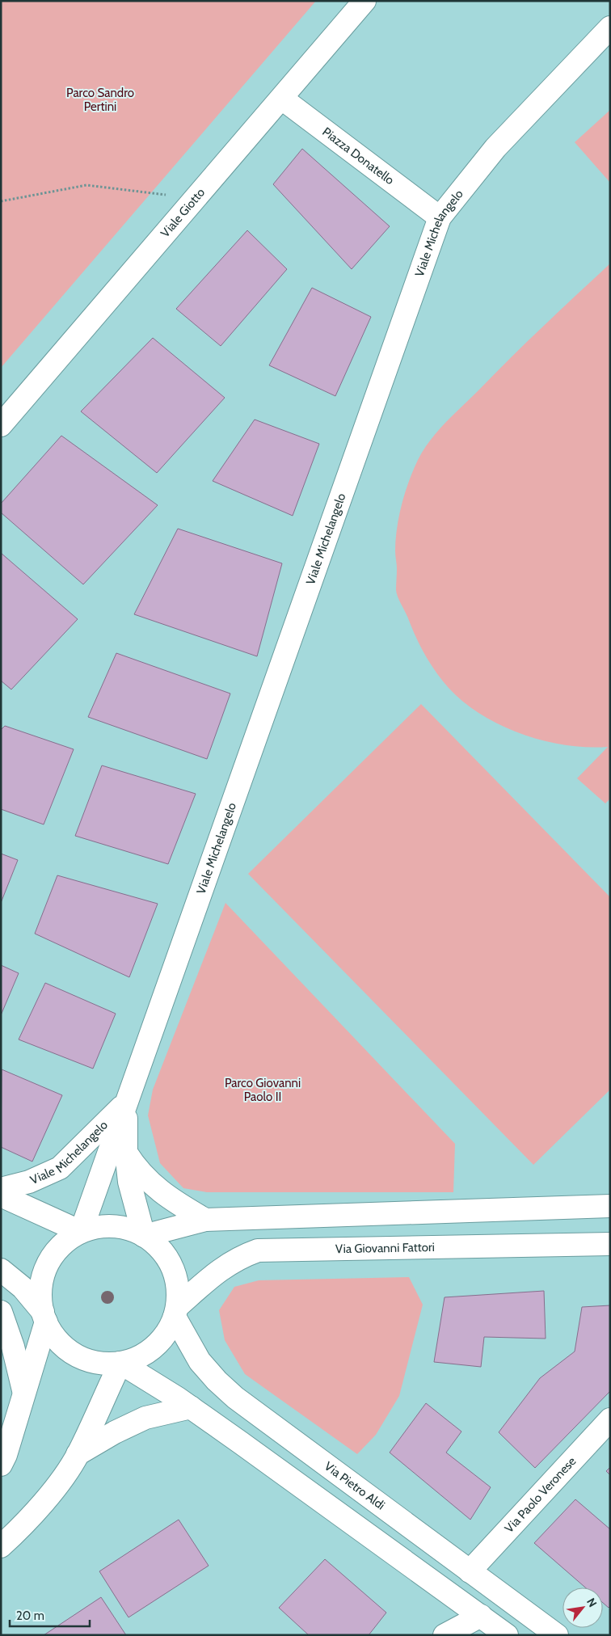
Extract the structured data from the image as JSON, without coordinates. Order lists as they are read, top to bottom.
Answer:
{
  "streets": {
    "street": [
      "Piazza Donatello",
      "Viale Giotto",
      "Viale Michelangelo",
      "Via Giovanni Fattori",
      "Via Pietro Aldi",
      "Via Paolo Veronese"
    ]
  },
  "crossings": [
    ["Piazza Donatello", "Viale Giotto"],
    ["Piazza Donatello", "Viale Michelangelo"],
    ["Viale Michelangelo", "Via Giovanni Fattori"],
    ["Viale Michelangelo", "Via Pietro Aldi"],
    ["Via Giovanni Fattori", "Via Pietro Aldi"],
    ["Via Pietro Aldi", "Via Paolo Veronese"]
  ],
  "parks": ["Parco Sandro Pertini", "Parco Giovanni Paolo II"],
  "scale_bar": "20 m",
  "north": "top right"
}
